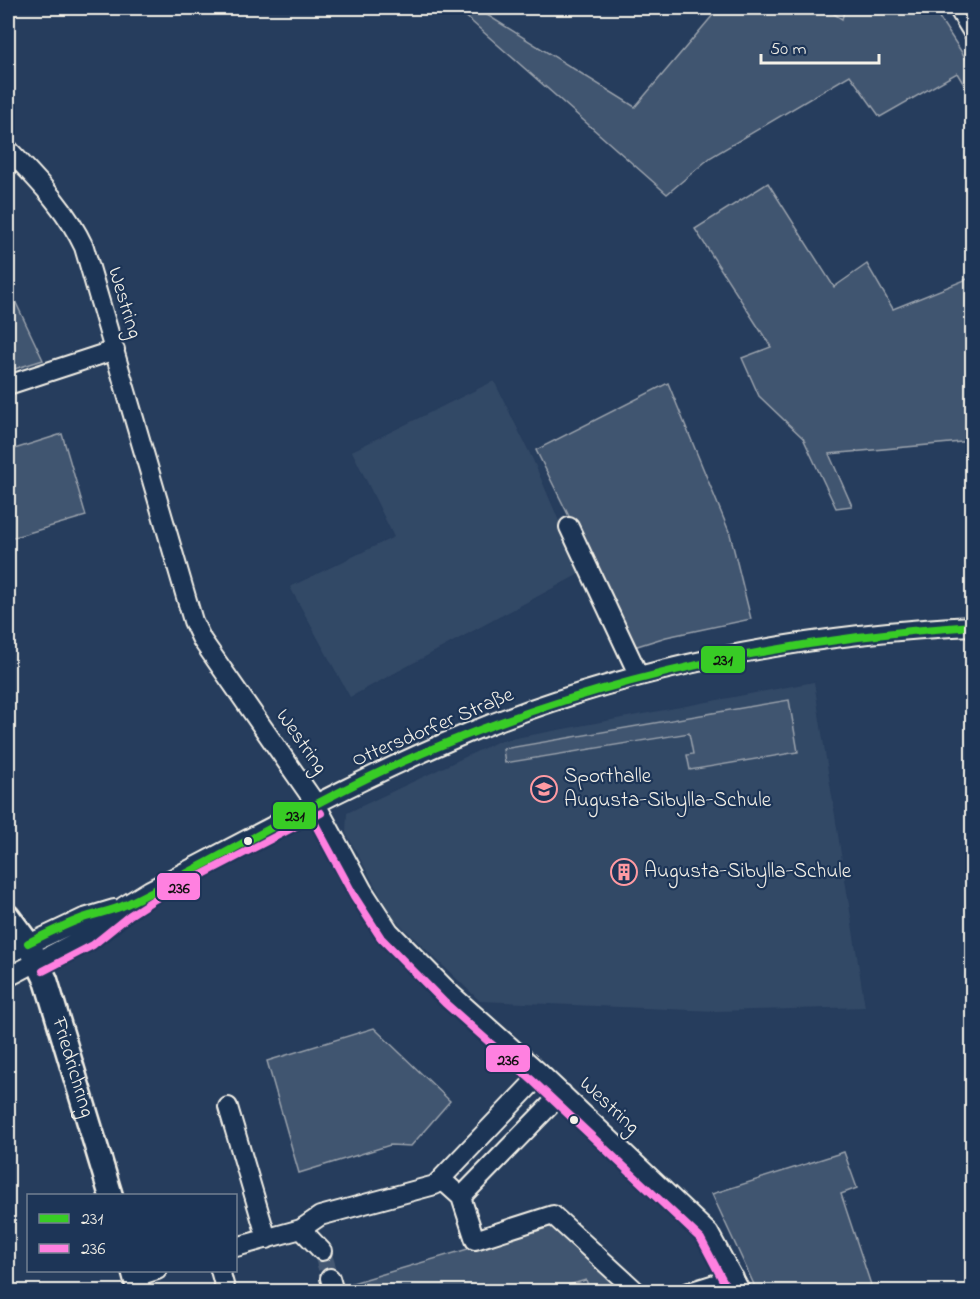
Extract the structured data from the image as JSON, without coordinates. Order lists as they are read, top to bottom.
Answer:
{
  "streets": {
    "main road": ["Friedrichring"],
    "street": ["Westring", "Ottersdorfer Straße"]
  },
  "crossings": [
    ["Westring", "Ottersdorfer Straße"],
    ["Ottersdorfer Straße", "Friedrichring"]
  ],
  "places": {
    "school or university": ["Sporthalle Augusta-Sibylla-Schule"],
    "building": ["Augusta-Sibylla-Schule"]
  },
  "lines": ["transit line 231", "transit line 236"],
  "legend": ["231", "236"],
  "scale_bar": "50 m"
}
